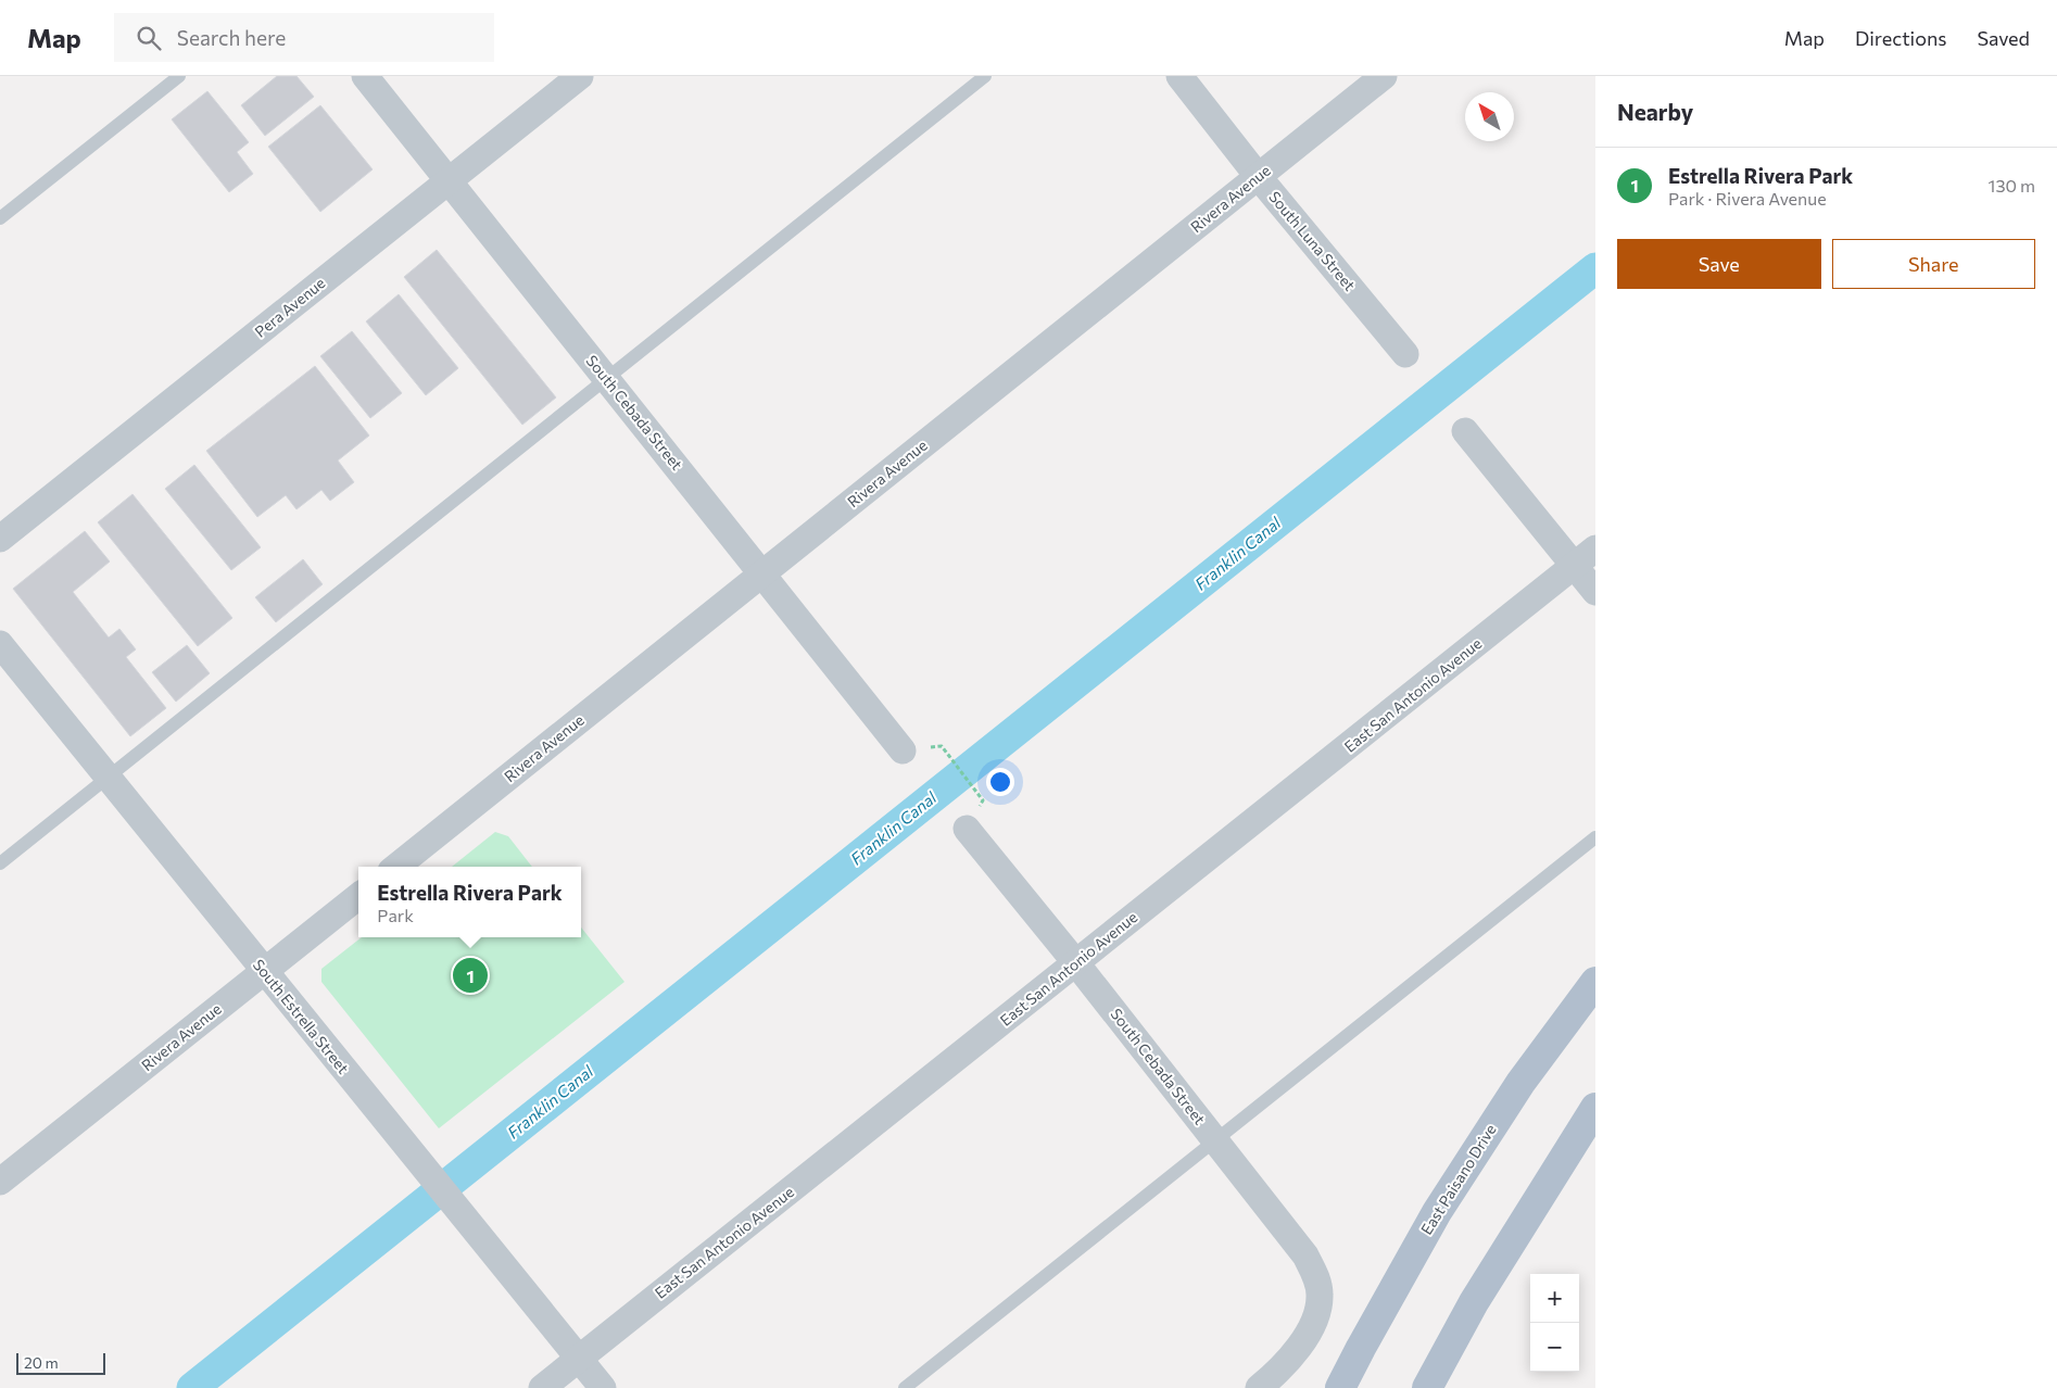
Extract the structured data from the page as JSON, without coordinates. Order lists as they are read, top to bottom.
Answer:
{
  "streets": {
    "main road": ["East Paisano Drive"],
    "street": [
      "Rivera Avenue",
      "South Luna Street",
      "Pera Avenue",
      "South Cebada Street",
      "East San Antonio Avenue",
      "South Estrella Street"
    ]
  },
  "crossings": [
    ["Rivera Avenue", "South Luna Street"],
    ["Rivera Avenue", "South Cebada Street"],
    ["Rivera Avenue", "South Estrella Street"],
    ["Pera Avenue", "South Cebada Street"],
    ["South Cebada Street", "East San Antonio Avenue"],
    ["East San Antonio Avenue", "South Estrella Street"]
  ],
  "water": ["Franklin Canal"],
  "scale_bar": "20 m",
  "north": "top left",
  "page": {
    "header": "Map",
    "search": "Search here",
    "nav": ["Map", "Directions", "Saved"],
    "heading": "Nearby",
    "list": [
      {
        "mark": "1",
        "name": "Estrella Rivera Park",
        "note": "Park · Rivera Avenue",
        "value": "130 m"
      }
    ],
    "buttons": ["Save", "Share"],
    "popup": ["Estrella Rivera Park", "Park"],
    "pins": "1",
    "map_buttons": ["+", "−"],
    "scale": "20 m"
  }
}
